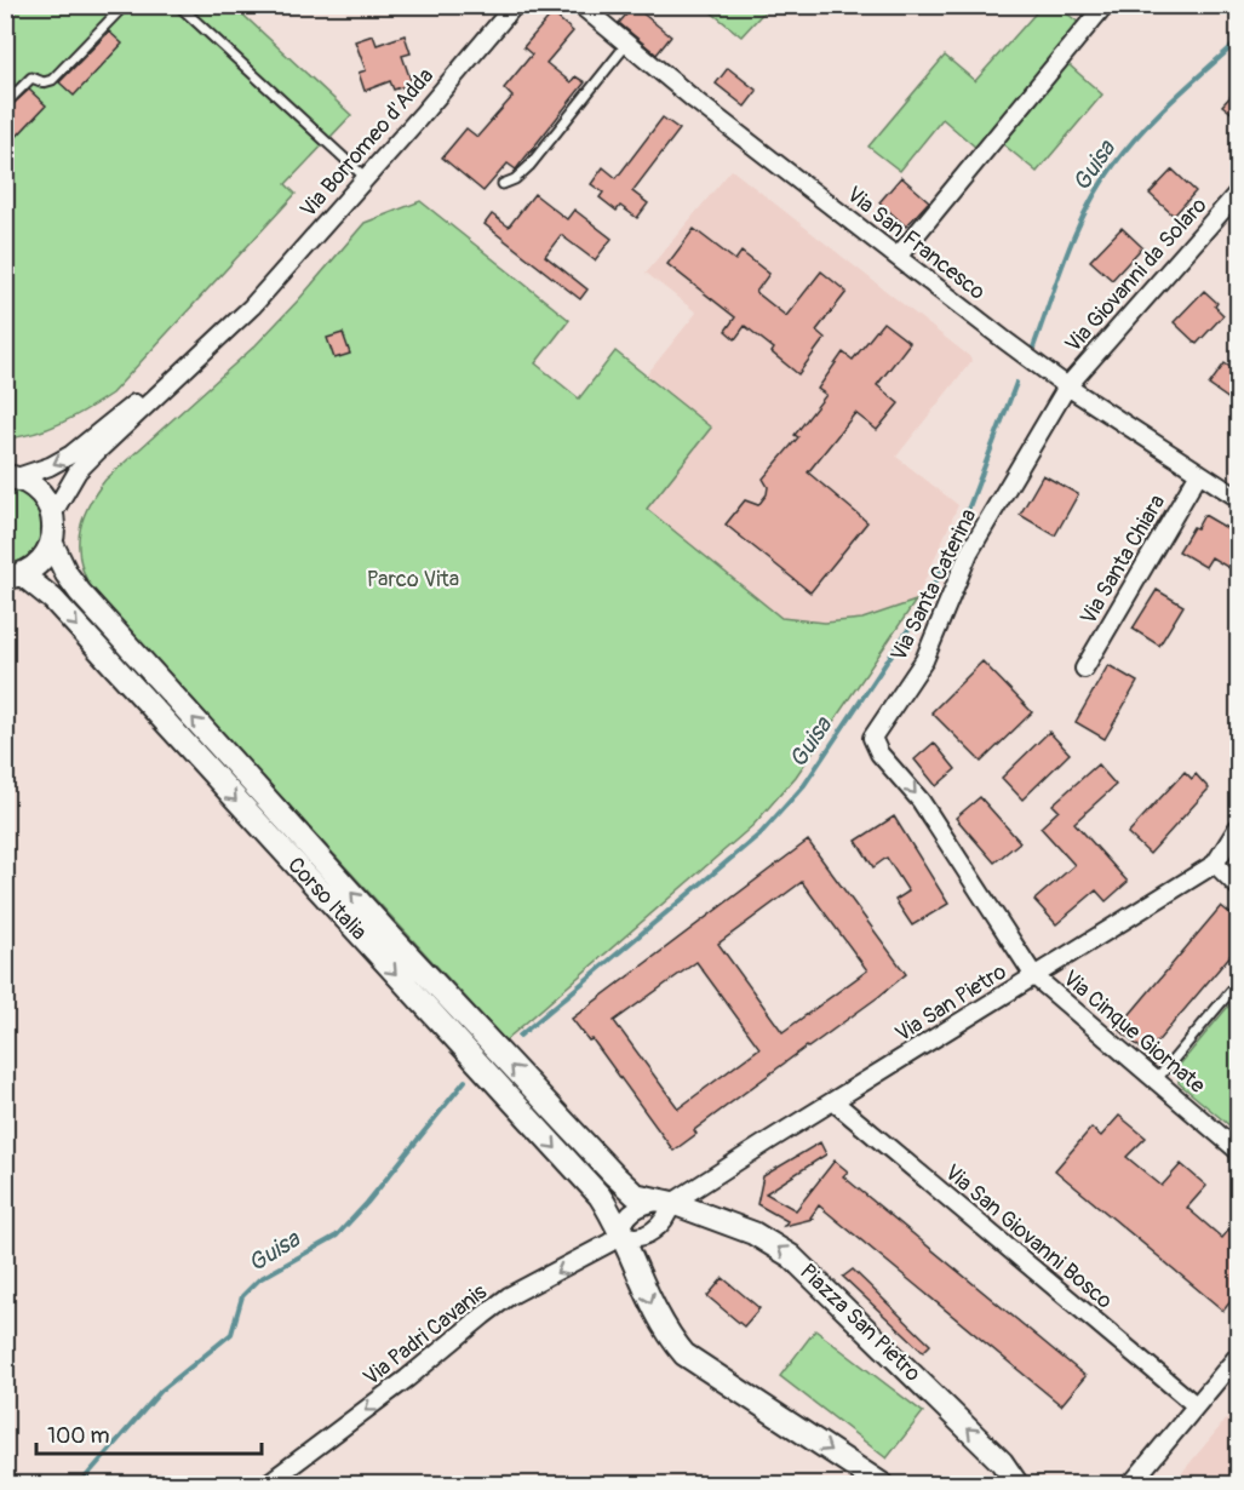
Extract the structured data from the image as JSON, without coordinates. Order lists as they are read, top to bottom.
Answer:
{
  "streets": {
    "street": [
      "Via Borromeo d'Adda",
      "Via San Francesco",
      "Via Giovanni da Solaro",
      "Via Santa Chiara",
      "Via Santa Caterina",
      "Corso Italia",
      "Via San Pietro",
      "Via Cinque Giornate",
      "Via San Giovanni Bosco",
      "Piazza San Pietro",
      "Via Padri Cavanis"
    ]
  },
  "crossings": [
    ["Via San Francesco", "Via Giovanni da Solaro"],
    ["Via San Francesco", "Via Santa Chiara"],
    ["Via San Francesco", "Via Santa Caterina"],
    ["Via Giovanni da Solaro", "Via Santa Caterina"],
    ["Via Santa Caterina", "Via San Pietro"],
    ["Via Santa Caterina", "Via Cinque Giornate"],
    ["Corso Italia", "Piazza San Pietro"],
    ["Corso Italia", "Via Padri Cavanis"],
    ["Via San Pietro", "Via Cinque Giornate"],
    ["Via San Pietro", "Via San Giovanni Bosco"],
    ["Via San Pietro", "Piazza San Pietro"]
  ],
  "one_way": ["Via Santa Caterina", "Via Padri Cavanis"],
  "water": ["Guisa"],
  "parks": ["Parco Vita"],
  "scale_bar": "100 m"
}
